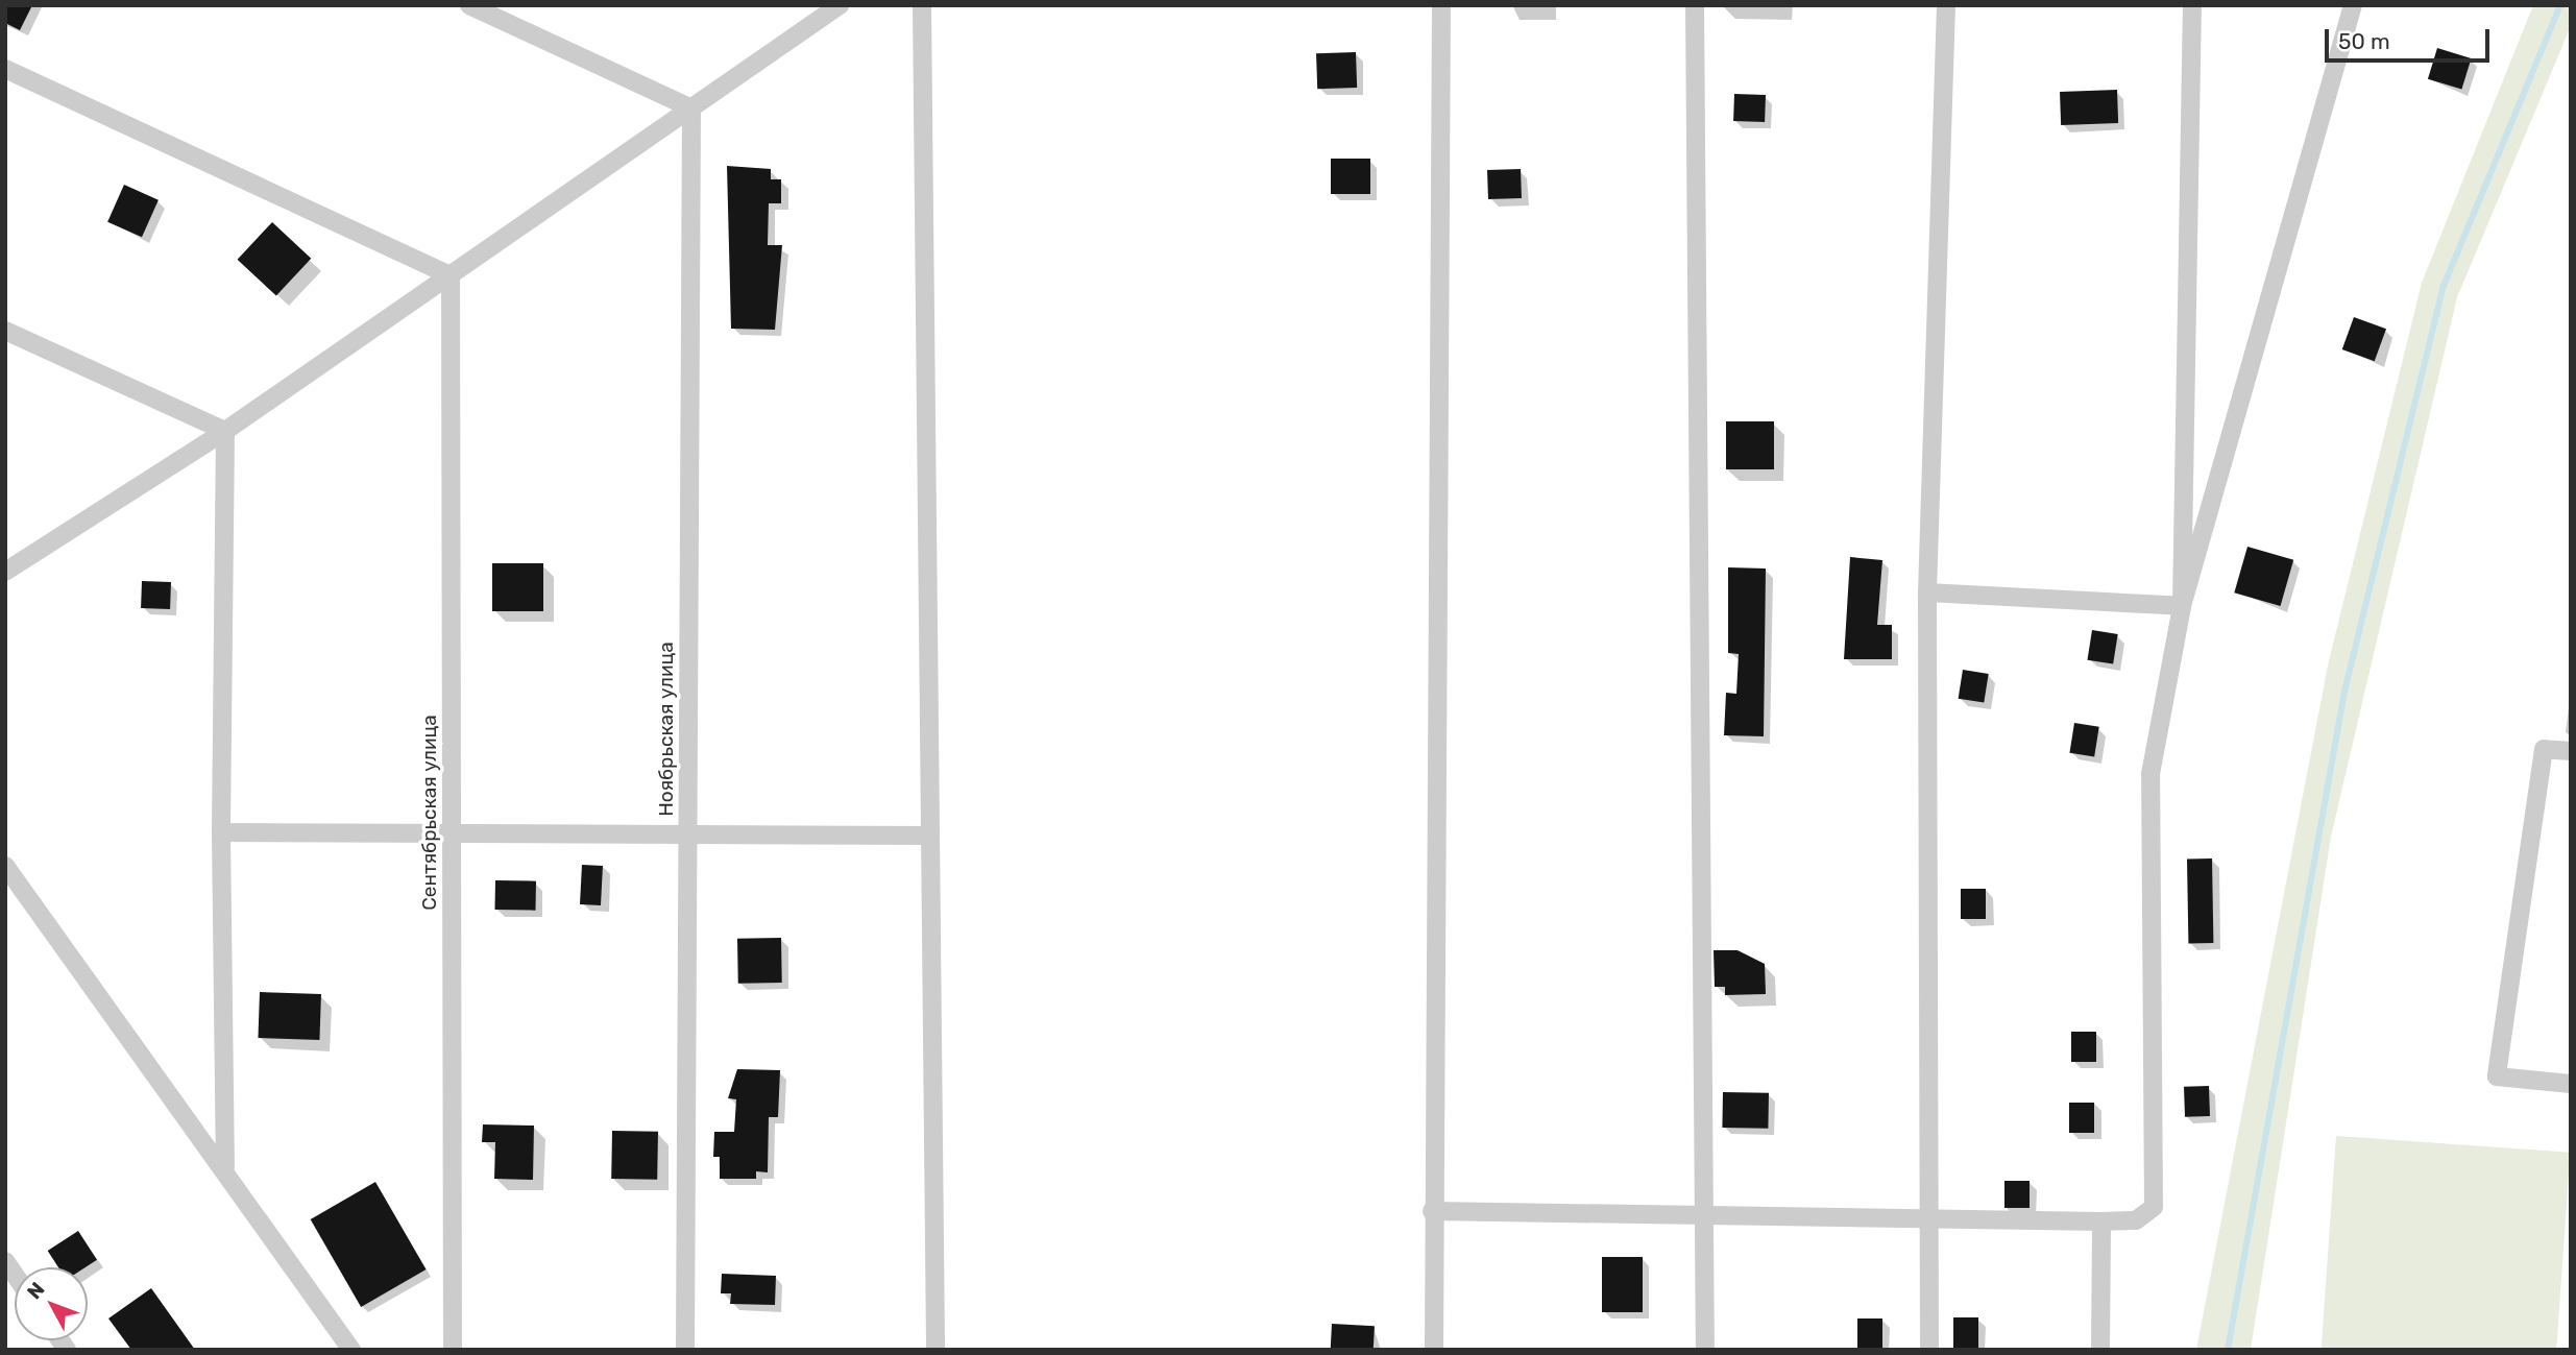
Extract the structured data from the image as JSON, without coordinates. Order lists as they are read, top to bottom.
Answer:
{
  "streets": {
    "street": ["Ноябрьская улица", "Сентябрьская улица"]
  },
  "scale_bar": "50 m",
  "north": "top left"
}
